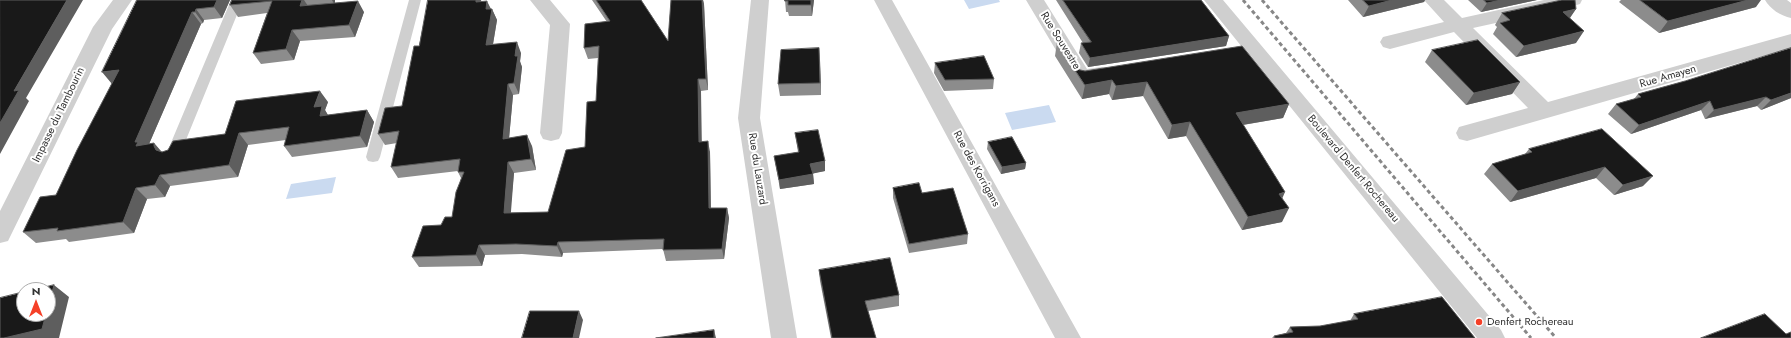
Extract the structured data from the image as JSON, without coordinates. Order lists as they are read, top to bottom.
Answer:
{
  "streets": {
    "street": [
      "Rue Souvestre",
      "Rue Amayen",
      "Impasse du Tambourin",
      "Rue du Lauzard",
      "Rue des Korrigans",
      "Boulevard Denfert Rochereau"
    ]
  },
  "places": ["Denfert Rochereau"],
  "north": "top"
}
